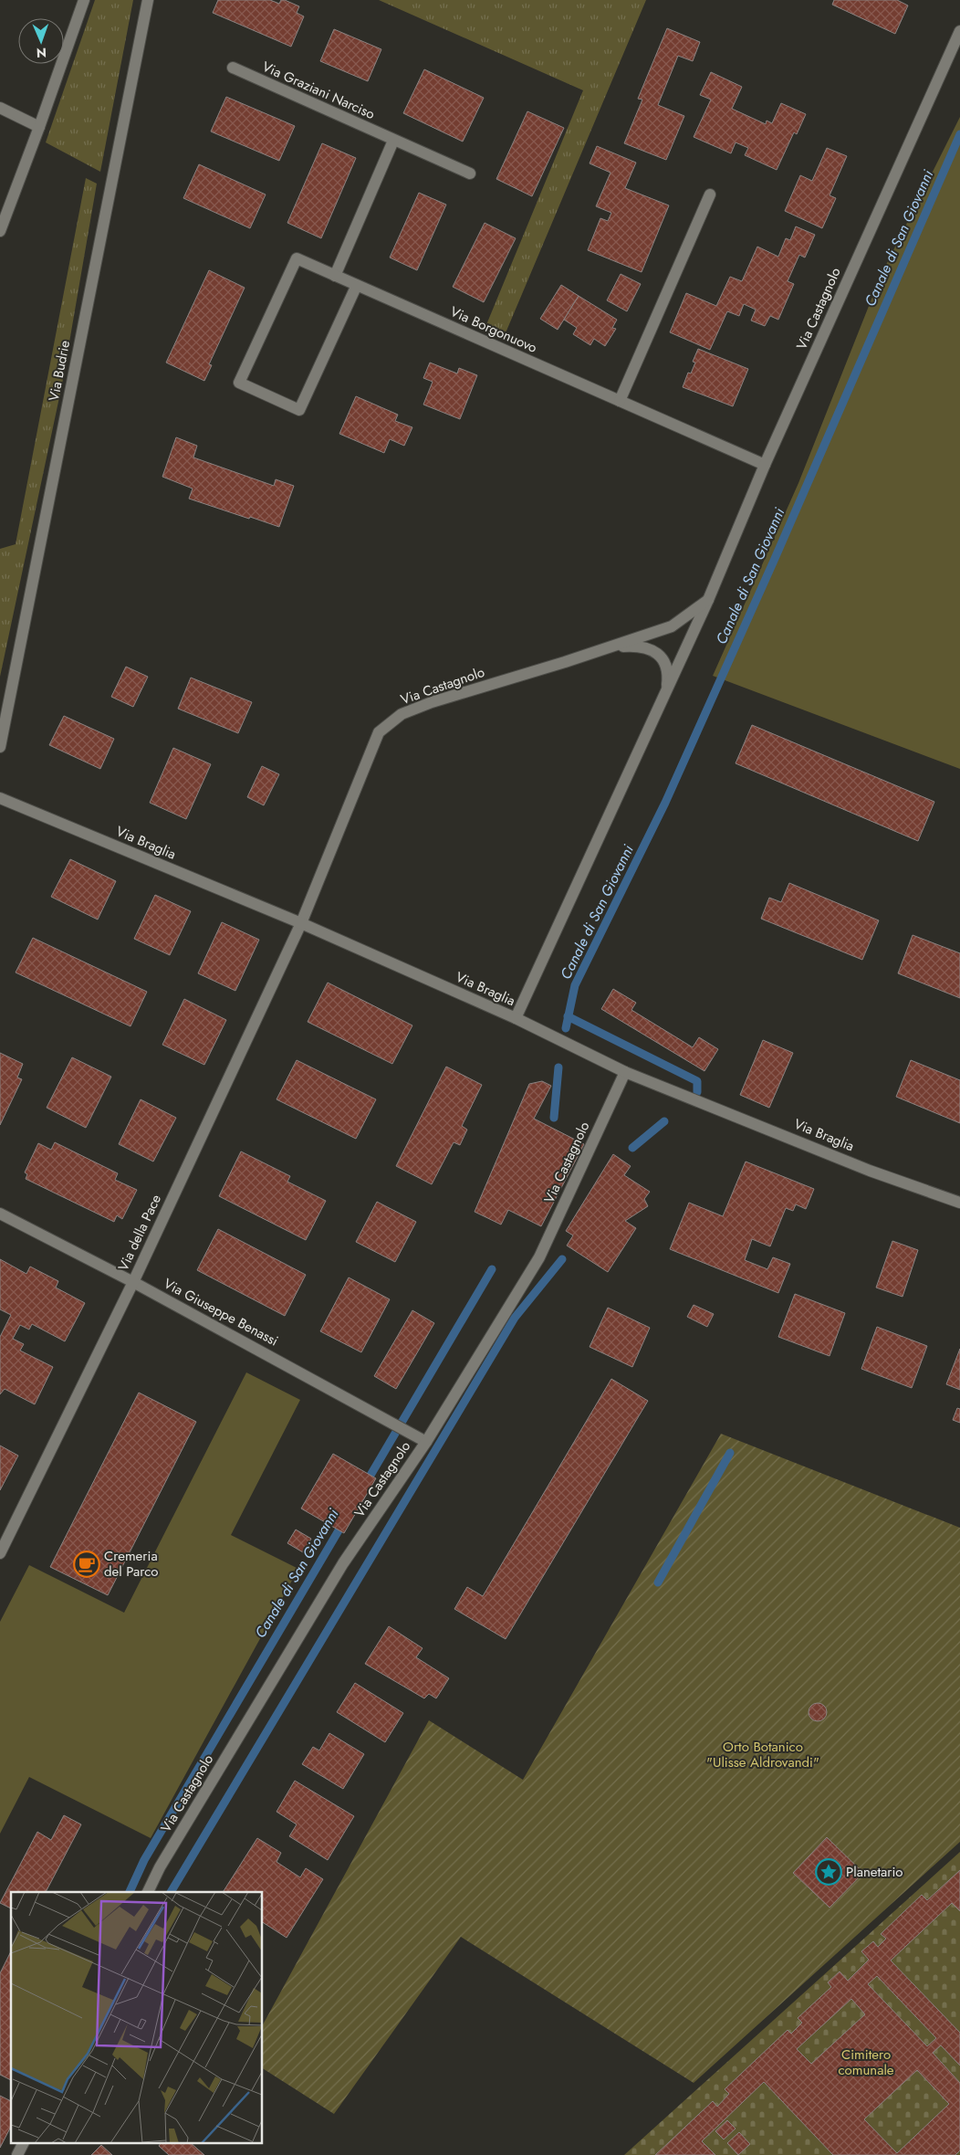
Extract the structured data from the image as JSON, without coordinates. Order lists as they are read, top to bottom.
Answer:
{
  "streets": {
    "street": [
      "Via Graziani Narciso",
      "Via Castagnolo",
      "Via Borgonuovo",
      "Via Budrie",
      "Via Braglia",
      "Via della Pace",
      "Via Giuseppe Benassi"
    ]
  },
  "crossings": [
    ["Via Castagnolo", "Via Borgonuovo"],
    ["Via Castagnolo", "Via Braglia"],
    ["Via Castagnolo", "Via della Pace"],
    ["Via Castagnolo", "Via Giuseppe Benassi"],
    ["Via Braglia", "Via della Pace"],
    ["Via della Pace", "Via Giuseppe Benassi"]
  ],
  "water": ["Canale di San Giovanni"],
  "parks": ["Orto Botanico \"Ulisse Aldrovandi\"", "Cimitero comunale"],
  "places": {
    "cafe": ["Cremeria del Parco"],
    "place": ["Planetario"]
  },
  "north": "bottom"
}
